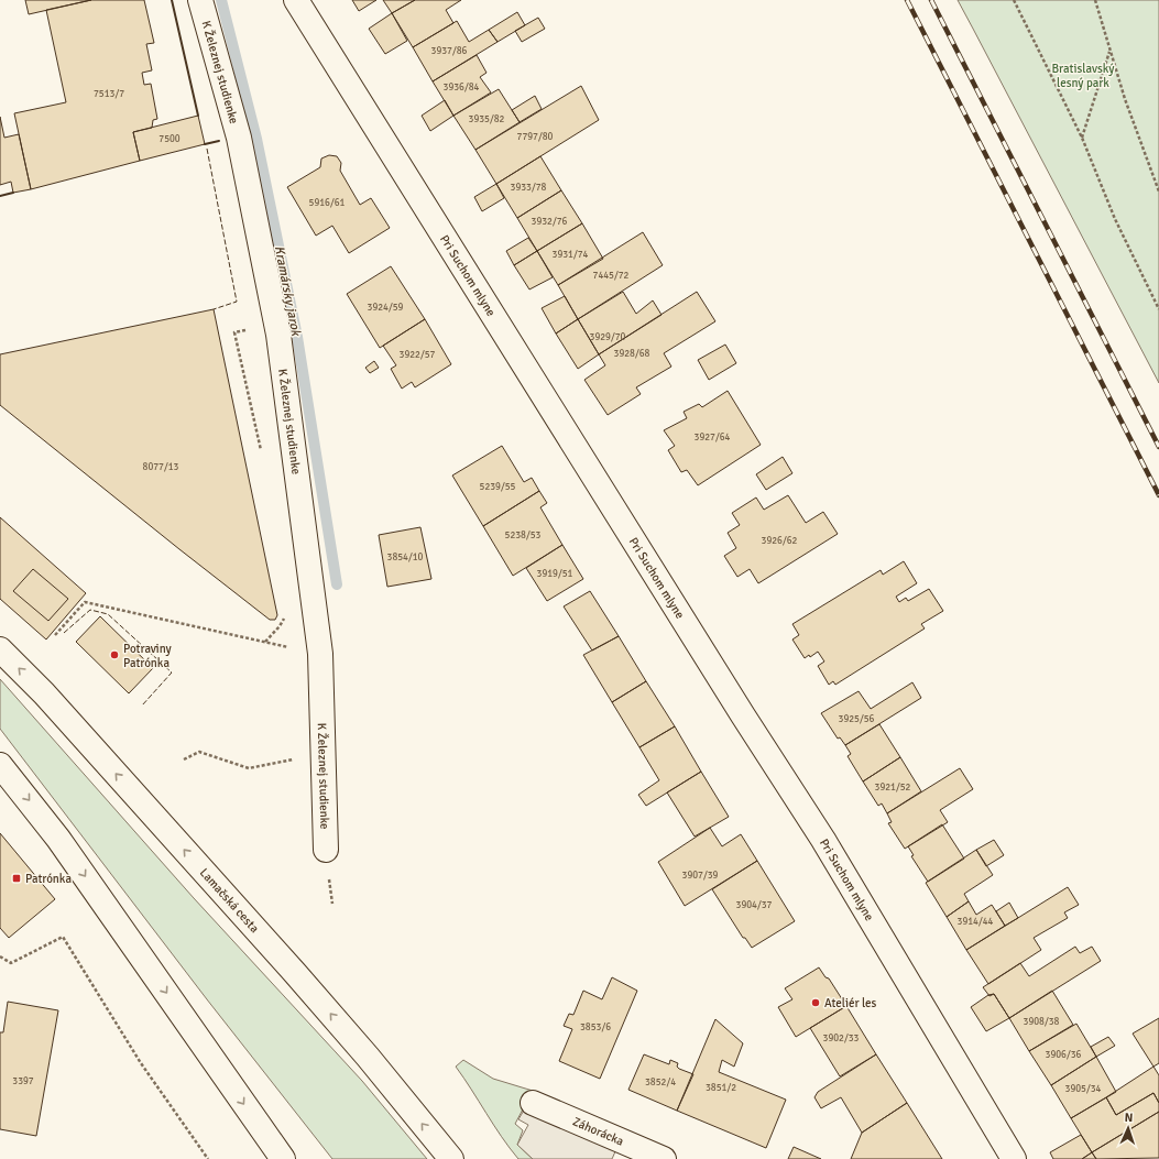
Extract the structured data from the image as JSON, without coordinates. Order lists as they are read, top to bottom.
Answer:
{
  "streets": {
    "street": [
      "K Železnej studienke",
      "Pri Suchom mlyne",
      "Lamačská cesta",
      "Záhorácka"
    ]
  },
  "water": ["Kramársky jarok"],
  "parks": ["Bratislavský lesný park"],
  "places": {
    "other": ["Potraviny Patrónka", "Ateliér les"],
    "transit": ["Patrónka"]
  },
  "house_numbers": [
    "3937/86",
    "3936/84",
    "7513/7",
    "3935/82",
    "7797/80",
    "7500",
    "3933/78",
    "5916/61",
    "3932/76",
    "3931/74",
    "7445/72",
    "3924/59",
    "3929/70",
    "3928/68",
    "3922/57",
    "3927/64",
    "8077/13",
    "5239/55",
    "5238/53",
    "3926/62",
    "3854/10",
    "3919/51",
    "3925/56",
    "3921/52",
    "3907/39",
    "3904/37",
    "3914/44",
    "3908/38",
    "3853/6",
    "3902/33",
    "3906/36",
    "3397",
    "3852/4",
    "3851/2",
    "3905/34"
  ],
  "north": "top"
}
